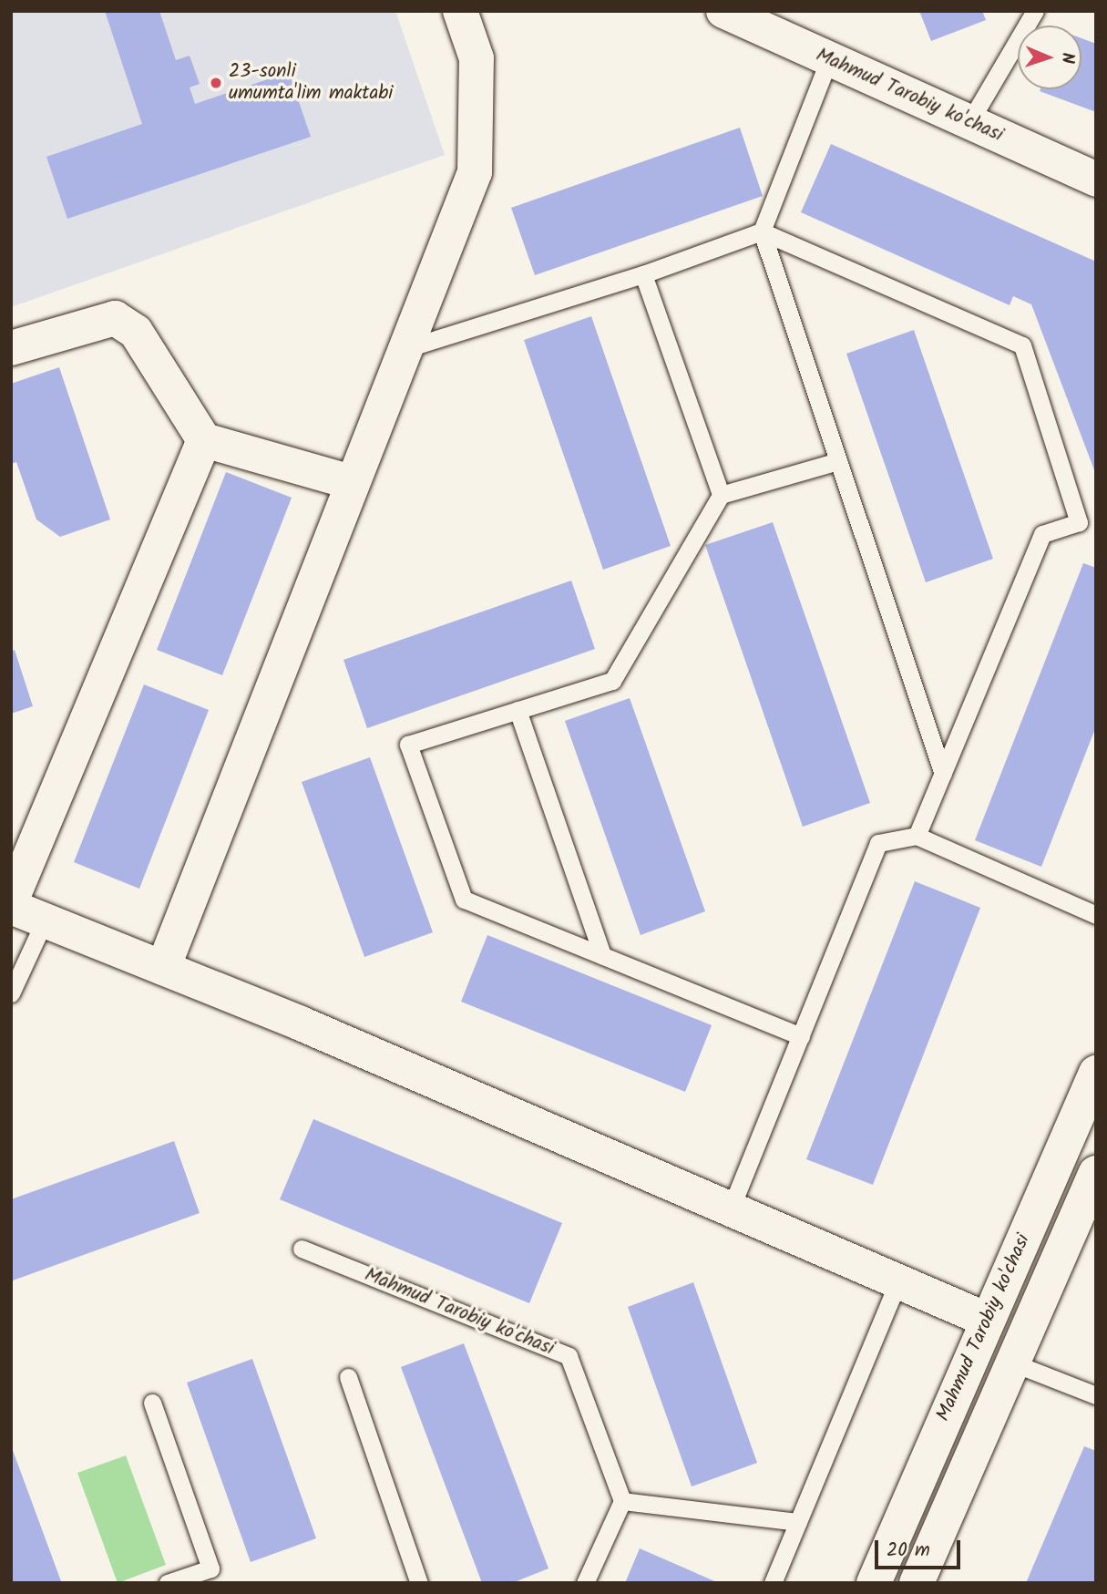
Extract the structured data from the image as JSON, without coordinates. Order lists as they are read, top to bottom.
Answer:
{
  "streets": {
    "street": ["Mahmud Tarobiy ko'chasi"]
  },
  "places": ["23-sonli umumta'lim maktabi"],
  "scale_bar": "20 m",
  "north": "right"
}
